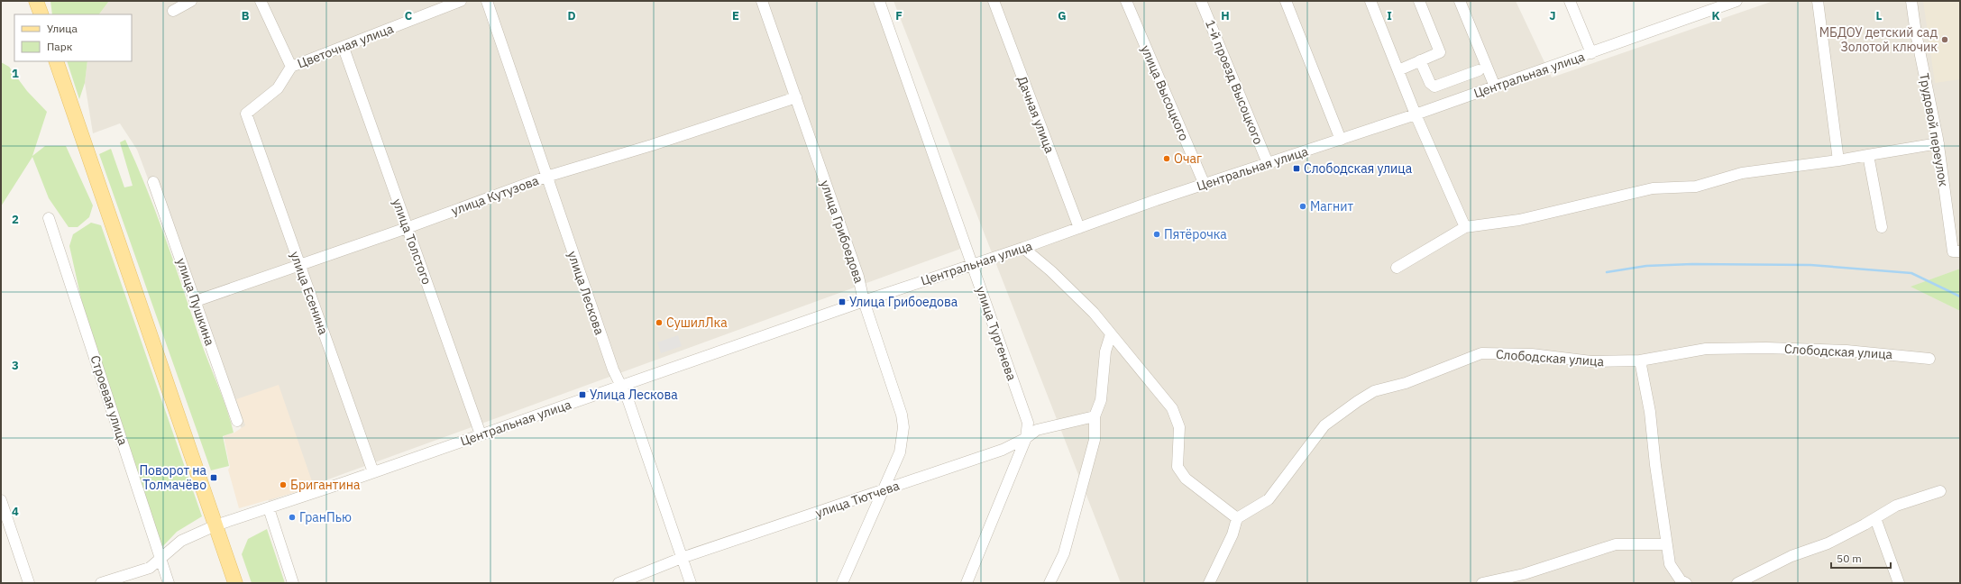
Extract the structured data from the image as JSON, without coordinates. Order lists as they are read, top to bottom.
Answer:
{
  "streets": {
    "street": [
      "Цветочная улица",
      "Центральная улица",
      "1-й проезд Высоцкого",
      "улица Высоцкого",
      "Дачная улица",
      "Трудовой переулок",
      "улица Кутузова",
      "улица Грибоедова",
      "улица Толстого",
      "улица Есенина",
      "улица Лескова",
      "улица Пушкина",
      "улица Тургенева",
      "Слободская улица",
      "Строевая улица",
      "улица Тютчева"
    ]
  },
  "crossings": [
    ["Цветочная улица", "улица Толстого"],
    ["Цветочная улица", "улица Есенина"],
    ["Центральная улица", "1-й проезд Высоцкого"],
    ["Центральная улица", "улица Высоцкого"],
    ["Центральная улица", "Дачная улица"],
    ["Центральная улица", "улица Грибоедова"],
    ["Центральная улица", "улица Толстого"],
    ["Центральная улица", "улица Есенина"],
    ["Центральная улица", "улица Лескова"],
    ["Центральная улица", "улица Тургенева"],
    ["Центральная улица", "Строевая улица"],
    ["улица Кутузова", "улица Грибоедова"],
    ["улица Кутузова", "улица Толстого"],
    ["улица Кутузова", "улица Есенина"],
    ["улица Кутузова", "улица Лескова"],
    ["улица Кутузова", "улица Пушкина"],
    ["улица Грибоедова", "улица Тютчева"],
    ["улица Лескова", "улица Тютчева"],
    ["улица Тургенева", "улица Тютчева"]
  ],
  "places": {
    "other": [
      "МБДОУ детский сад Золотой ключик",
      "Очаг",
      "Магнит",
      "Пятёрочка",
      "СушилЛка",
      "Бригантина",
      "ГранПью"
    ],
    "transit": [
      "Слободская улица",
      "Улица Грибоедова",
      "Улица Лескова",
      "Поворот на Толмачёво"
    ]
  },
  "legend": ["Улица", "Парк"],
  "scale_bar": "50 m",
  "grid": {
    "columns": [
      "B",
      "C",
      "D",
      "E",
      "F",
      "G",
      "H",
      "I",
      "J",
      "K",
      "L"
    ],
    "rows": [
      "1",
      "2",
      "3",
      "4"
    ]
  }
}
